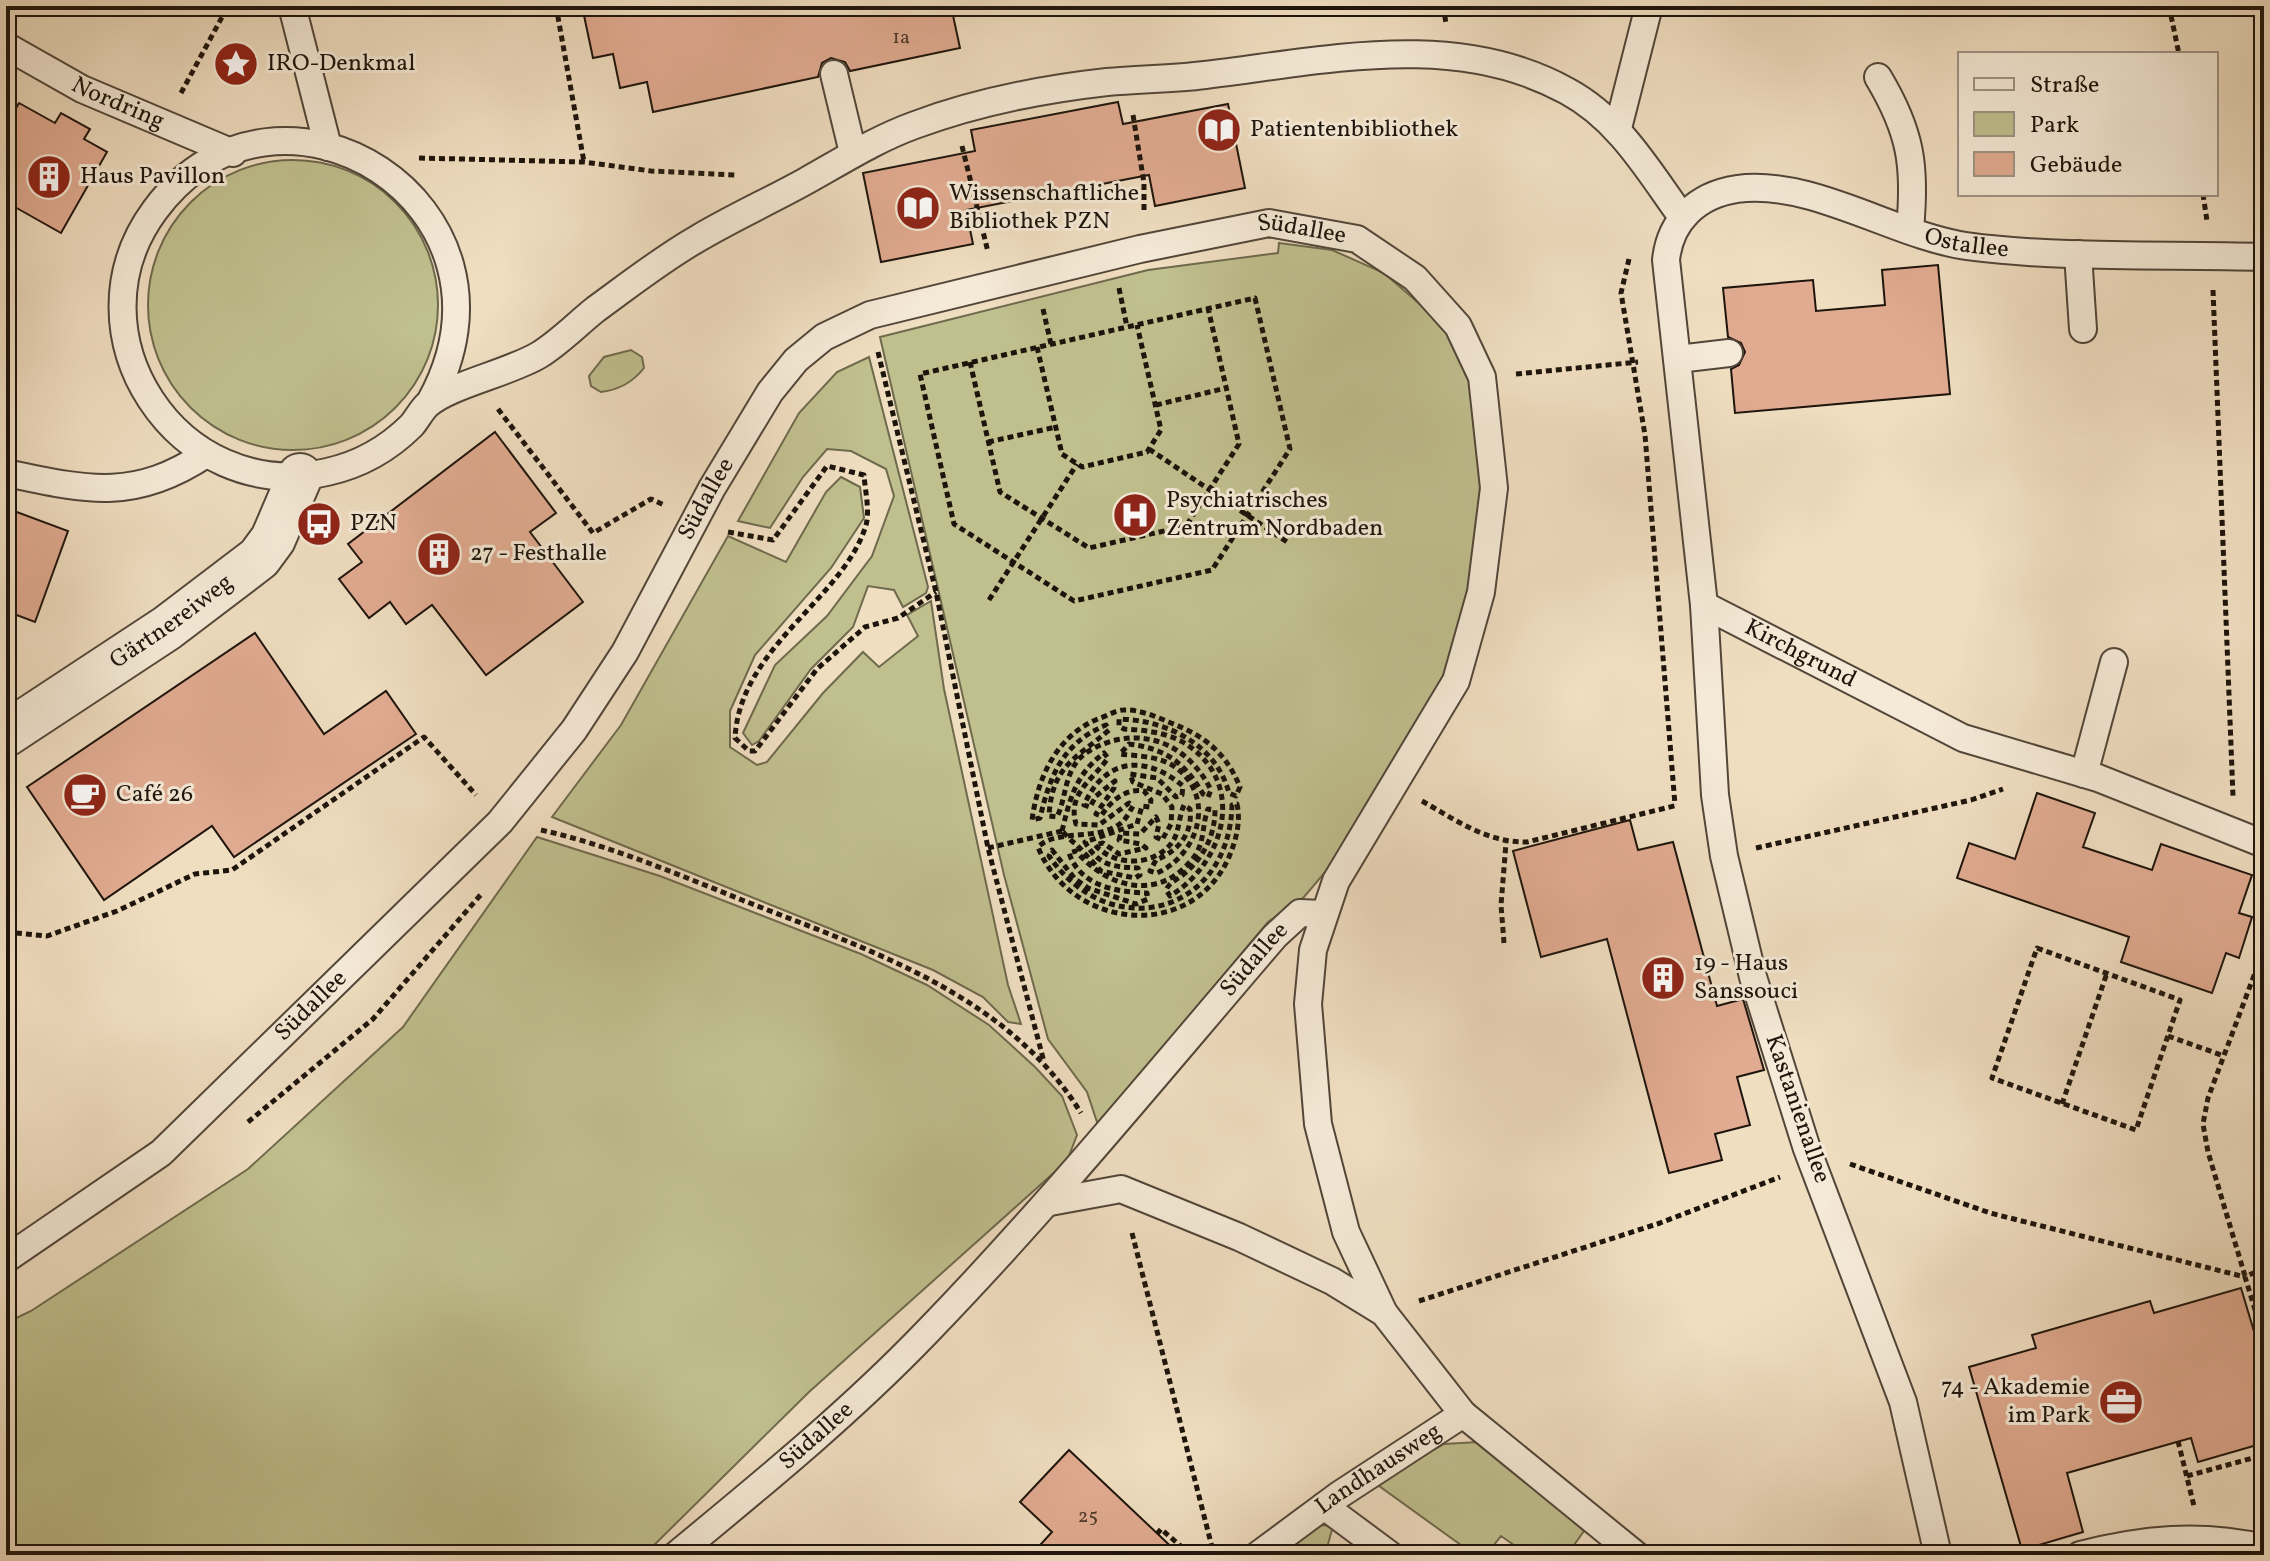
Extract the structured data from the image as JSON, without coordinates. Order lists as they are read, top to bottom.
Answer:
{
  "streets": {
    "street": ["Gärtnereiweg"],
    "lane": [
      "Nordring",
      "Südallee",
      "Ostallee",
      "Kirchgrund",
      "Kastanienallee",
      "Landhausweg"
    ]
  },
  "crossings": [
    ["Kirchgrund", "Kastanienallee"]
  ],
  "places": {
    "place": ["IRO-Denkmal"],
    "library": ["Patientenbibliothek", "Wissenschaftliche Bibliothek PZN"],
    "building": ["Haus Pavillon", "27 - Festhalle", "19 - Haus Sanssouci"],
    "hospital": ["Psychiatrisches Zentrum Nordbaden"],
    "bus stop": ["PZN"],
    "cafe": ["Café 26"],
    "office": ["74 - Akademie im Park"]
  },
  "house_numbers": ["1a", "25"],
  "legend": ["Straße", "Park", "Gebäude"]
}
